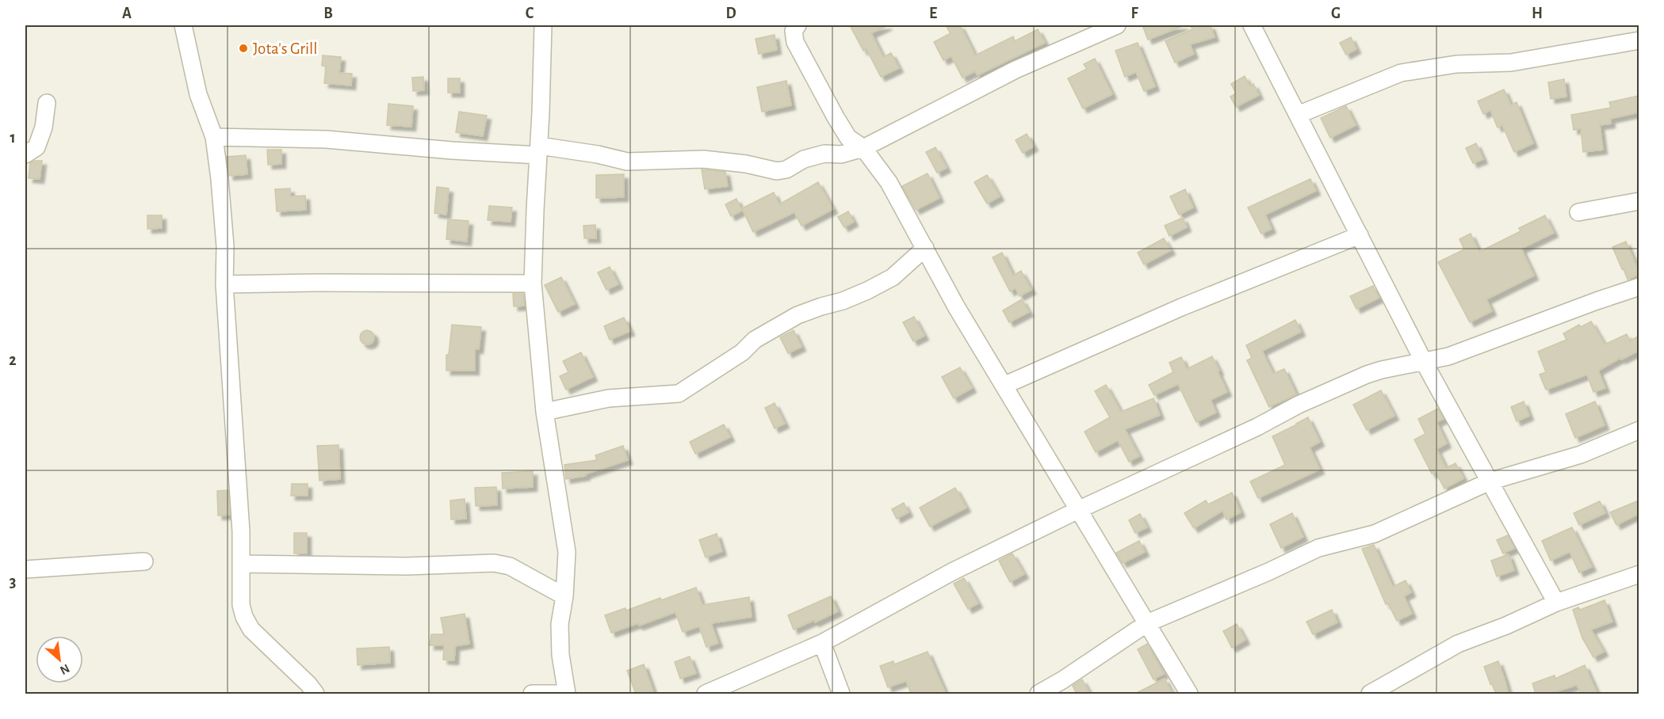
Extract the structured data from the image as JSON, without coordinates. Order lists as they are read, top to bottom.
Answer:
{
  "places": ["Jota's Grill"],
  "north": "bottom right",
  "grid": {
    "columns": [
      "A",
      "B",
      "C",
      "D",
      "E",
      "F",
      "G",
      "H"
    ],
    "rows": ["1", "2", "3"]
  }
}
